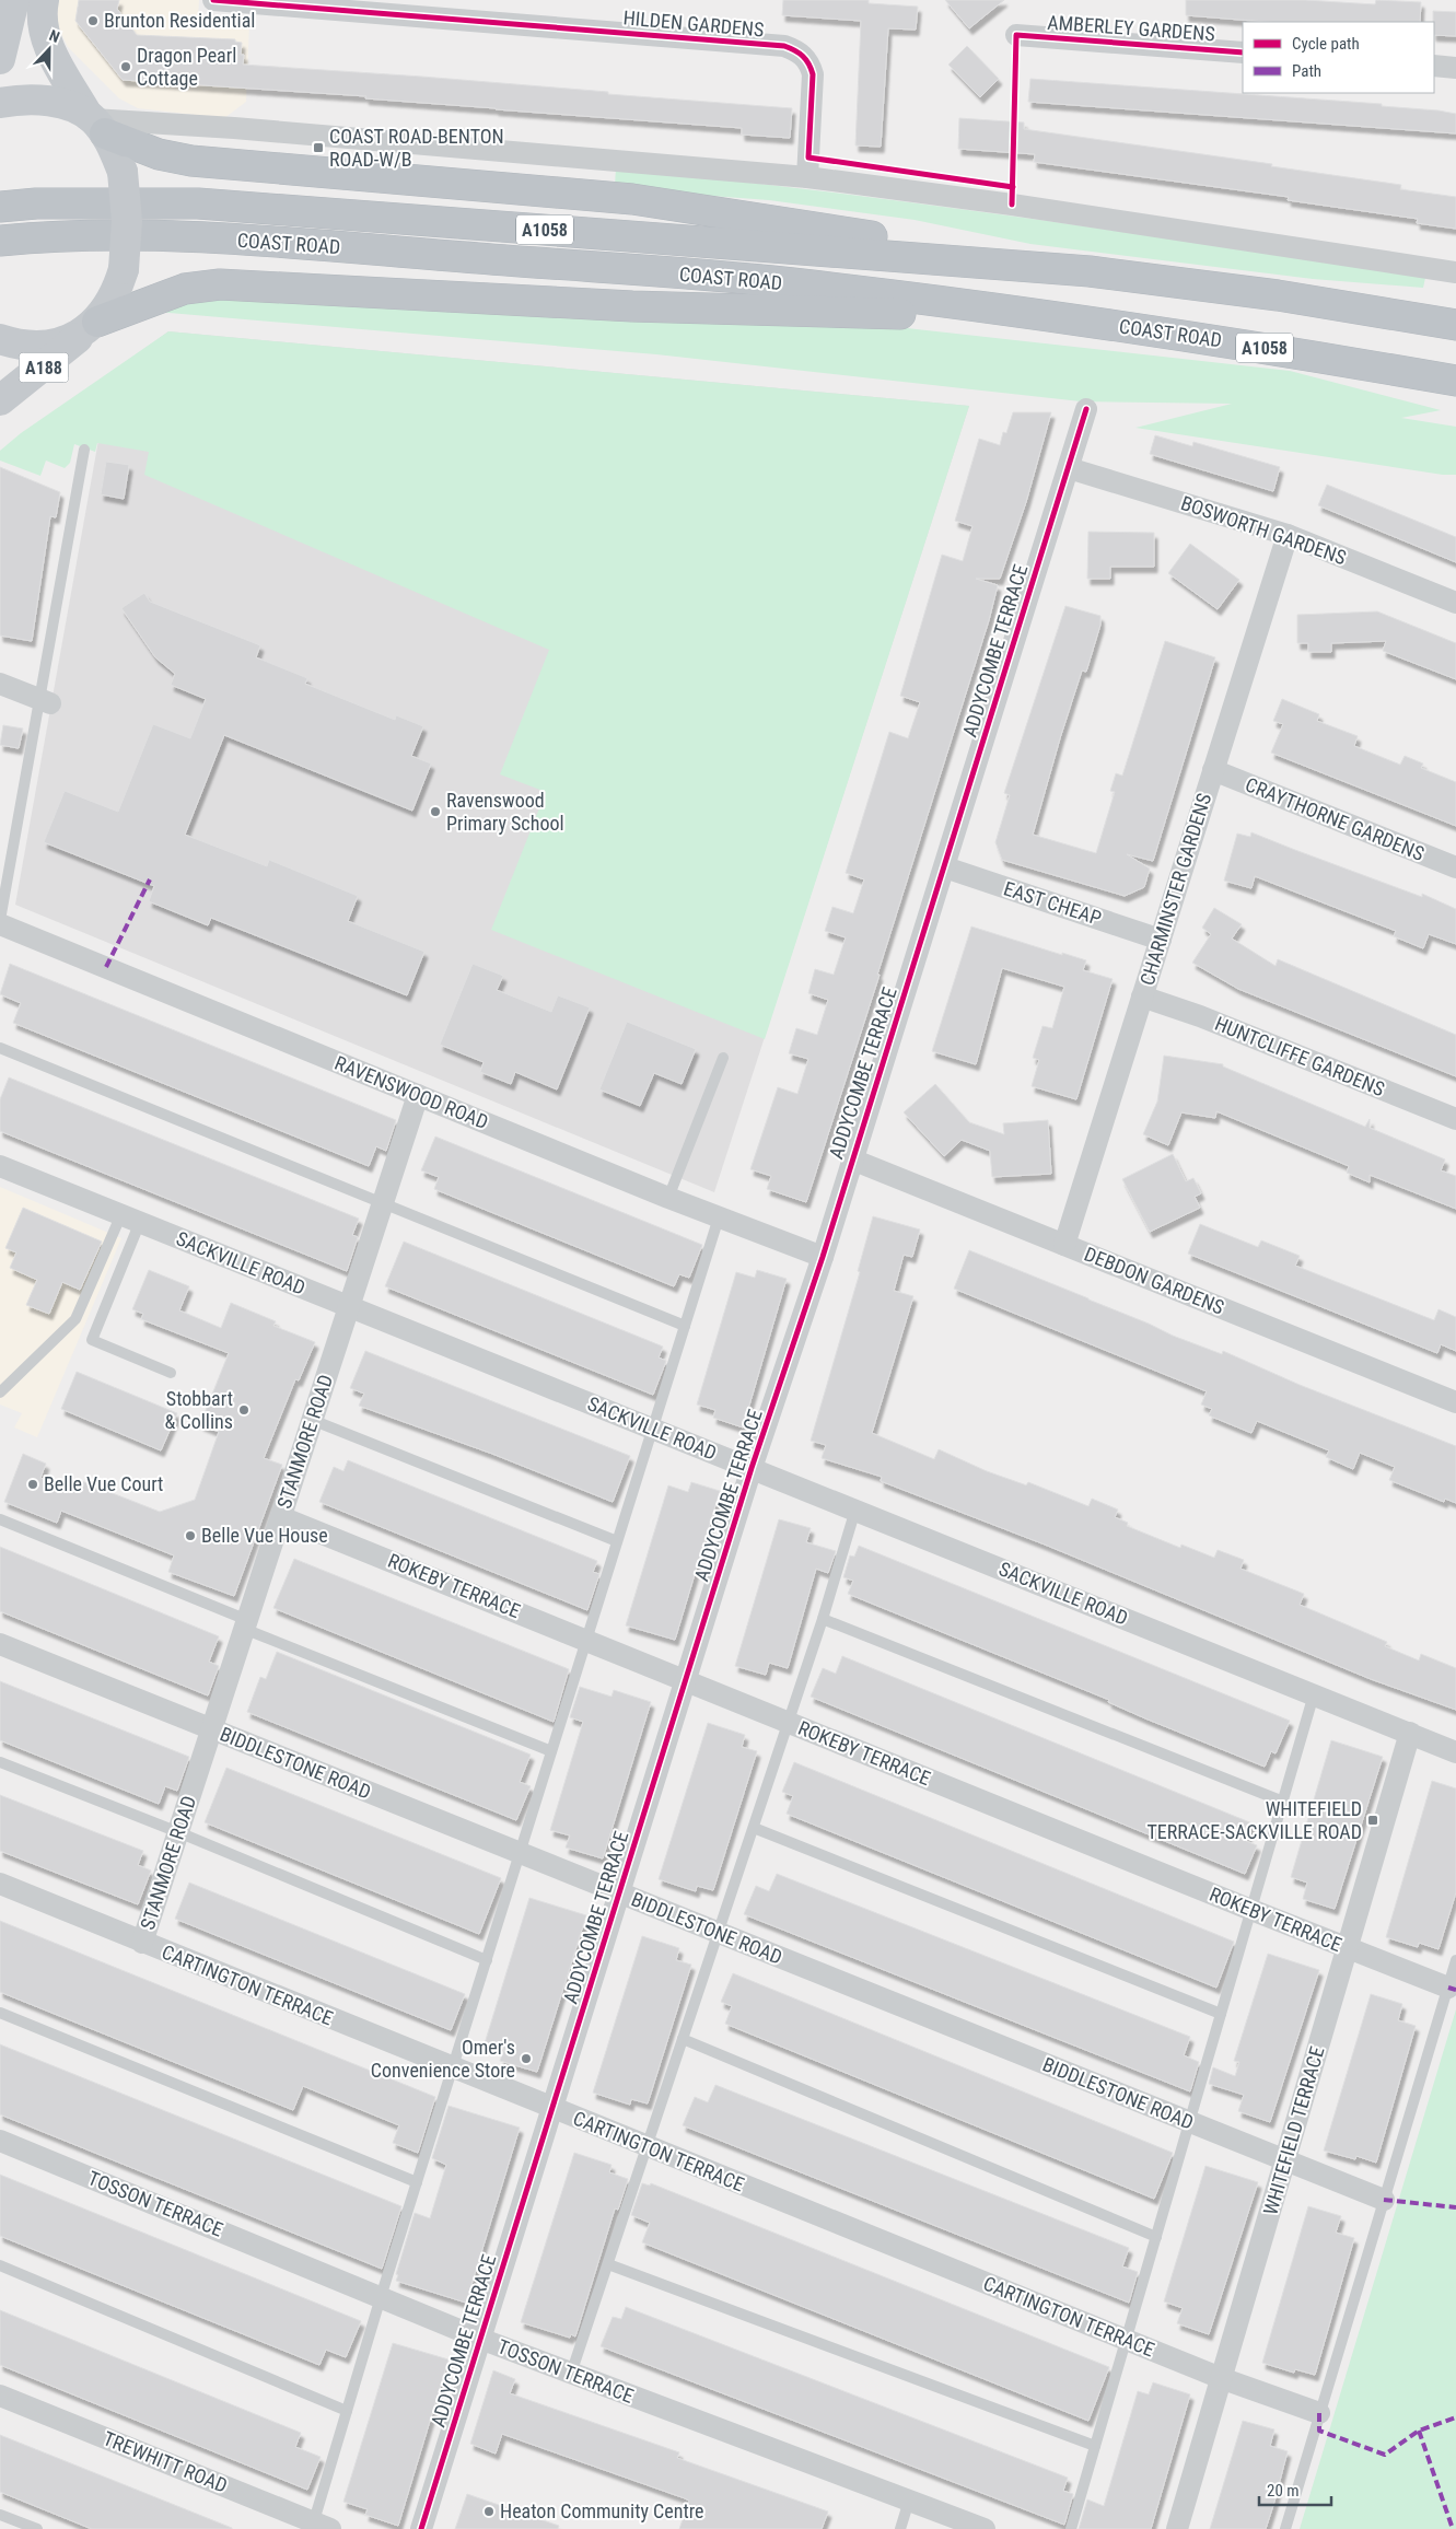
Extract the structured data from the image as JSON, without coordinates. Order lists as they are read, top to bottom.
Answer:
{
  "streets": {
    "highway": ["A1058", "COAST ROAD"],
    "main road": ["A188"],
    "street": [
      "HILDEN GARDENS",
      "AMBERLEY GARDENS",
      "BOSWORTH GARDENS",
      "ADDYCOMBE TERRACE",
      "CRAYTHORNE GARDENS",
      "CHARMINSTER GARDENS",
      "EAST CHEAP",
      "HUNTCLIFFE GARDENS",
      "RAVENSWOOD ROAD",
      "SACKVILLE ROAD",
      "DEBDON GARDENS",
      "STANMORE ROAD",
      "ROKEBY TERRACE",
      "BIDDLESTONE ROAD",
      "CARTINGTON TERRACE",
      "WHITEFIELD TERRACE",
      "TOSSON TERRACE",
      "TREWHITT ROAD"
    ]
  },
  "crossings": [
    ["BOSWORTH GARDENS", "ADDYCOMBE TERRACE"],
    ["BOSWORTH GARDENS", "CHARMINSTER GARDENS"],
    ["ADDYCOMBE TERRACE", "EAST CHEAP"],
    ["ADDYCOMBE TERRACE", "RAVENSWOOD ROAD"],
    ["ADDYCOMBE TERRACE", "SACKVILLE ROAD"],
    ["ADDYCOMBE TERRACE", "DEBDON GARDENS"],
    ["ADDYCOMBE TERRACE", "ROKEBY TERRACE"],
    ["ADDYCOMBE TERRACE", "BIDDLESTONE ROAD"],
    ["ADDYCOMBE TERRACE", "CARTINGTON TERRACE"],
    ["ADDYCOMBE TERRACE", "TOSSON TERRACE"],
    ["CRAYTHORNE GARDENS", "CHARMINSTER GARDENS"],
    ["CHARMINSTER GARDENS", "EAST CHEAP"],
    ["CHARMINSTER GARDENS", "HUNTCLIFFE GARDENS"],
    ["CHARMINSTER GARDENS", "DEBDON GARDENS"],
    ["RAVENSWOOD ROAD", "STANMORE ROAD"],
    ["SACKVILLE ROAD", "STANMORE ROAD"],
    ["SACKVILLE ROAD", "WHITEFIELD TERRACE"],
    ["STANMORE ROAD", "ROKEBY TERRACE"],
    ["STANMORE ROAD", "BIDDLESTONE ROAD"],
    ["STANMORE ROAD", "CARTINGTON TERRACE"],
    ["ROKEBY TERRACE", "WHITEFIELD TERRACE"],
    ["BIDDLESTONE ROAD", "WHITEFIELD TERRACE"],
    ["CARTINGTON TERRACE", "WHITEFIELD TERRACE"]
  ],
  "places": {
    "other": [
      "Brunton Residential",
      "Dragon Pearl Cottage",
      "Ravenswood Primary School",
      "Stobbart & Collins",
      "Belle Vue Court",
      "Belle Vue House",
      "Omer's Convenience Store",
      "Heaton Community Centre"
    ],
    "transit": ["COAST ROAD-BENTON ROAD-W/B", "WHITEFIELD TERRACE-SACKVILLE ROAD"]
  },
  "legend": ["Cycle path", "Path"],
  "scale_bar": "20 m",
  "north": "top"
}
